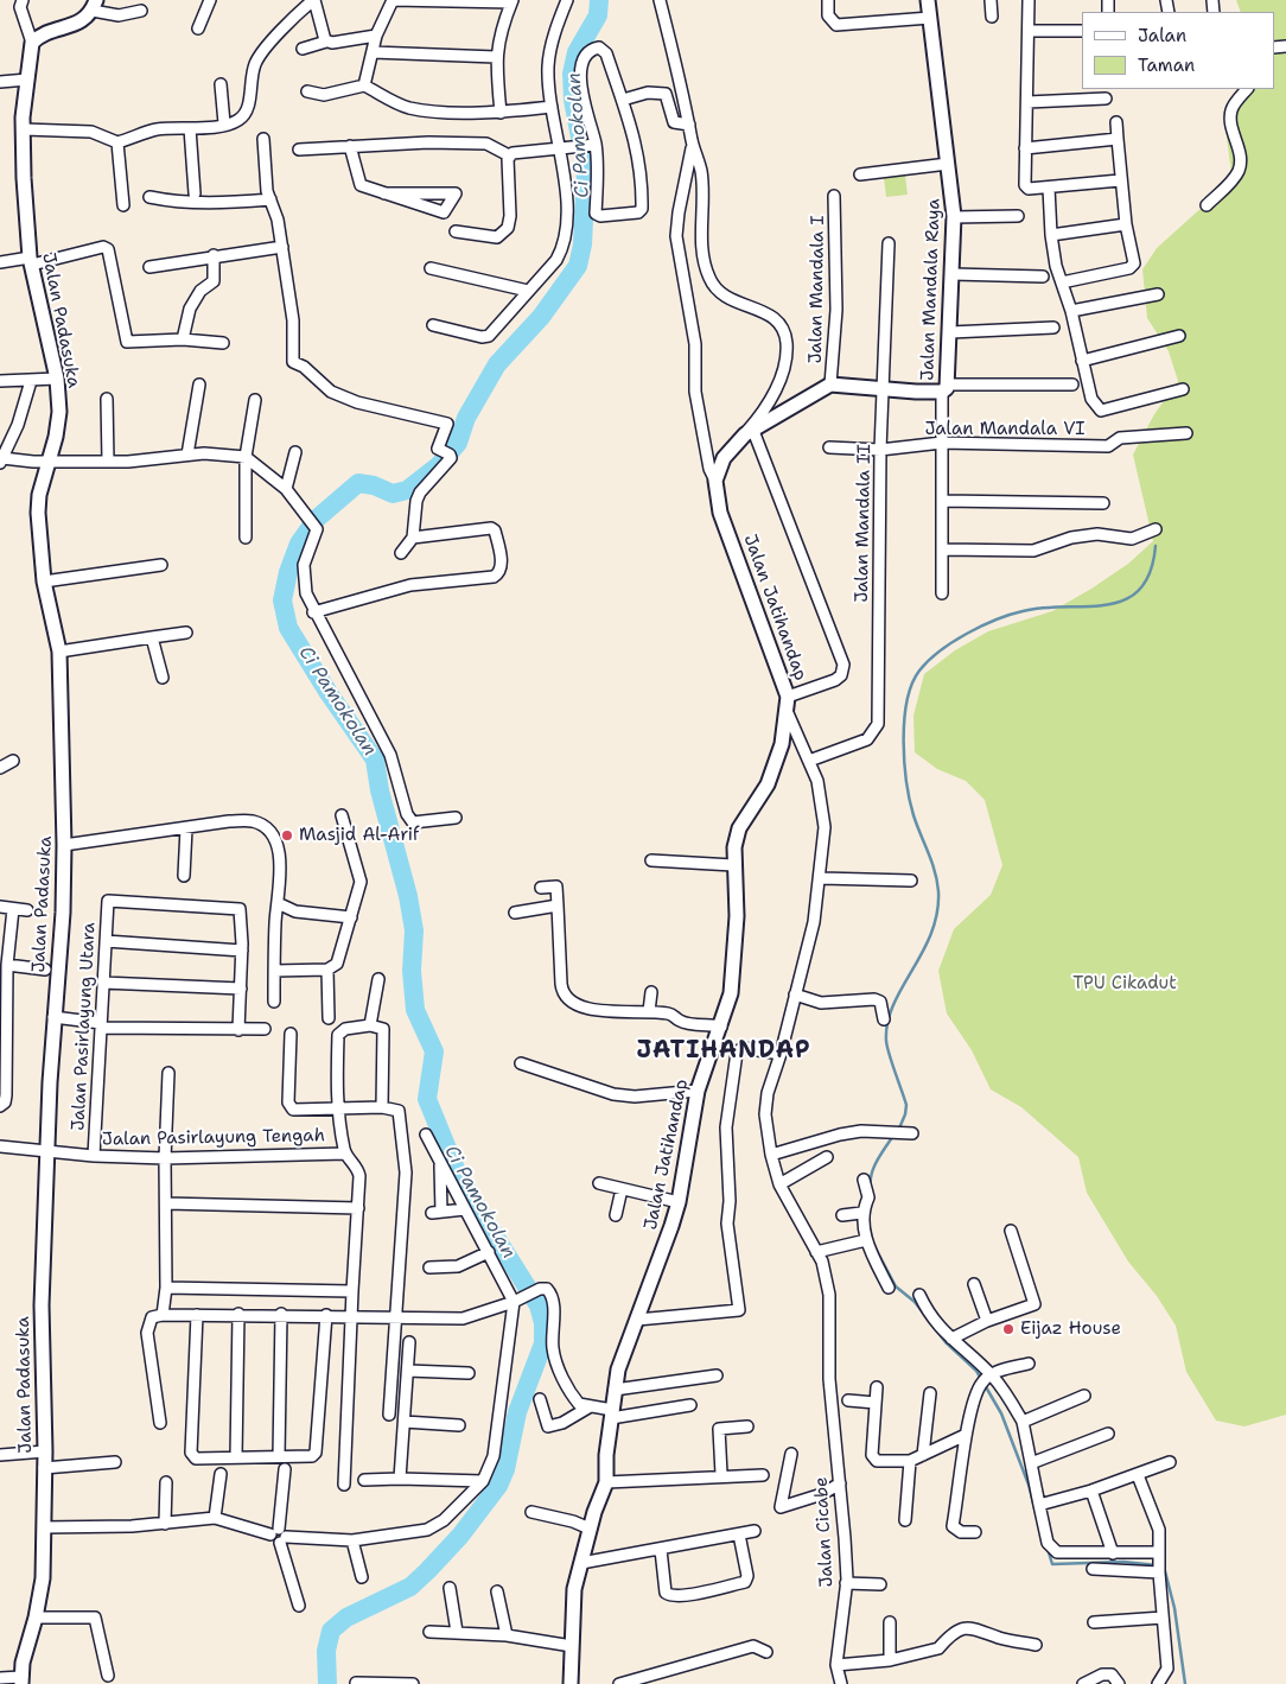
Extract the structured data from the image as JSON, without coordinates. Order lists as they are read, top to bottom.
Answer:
{
  "streets": {
    "street": [
      "Jalan Mandala I",
      "Jalan Mandala Raya",
      "Jalan Padasuka",
      "Jalan Mandala VI",
      "Jalan Mandala II",
      "Jalan Jatihandap",
      "Jalan Pasirlayung Utara",
      "Jalan Pasirlayung Tengah",
      "Jalan Cicabe"
    ]
  },
  "crossings": [
    ["Jalan Mandala I", "Jalan Mandala Raya"],
    ["Jalan Mandala Raya", "Jalan Mandala II"],
    ["Jalan Padasuka", "Jalan Pasirlayung Tengah"],
    ["Jalan Mandala VI", "Jalan Mandala II"],
    ["Jalan Mandala II", "Jalan Cicabe"],
    ["Jalan Jatihandap", "Jalan Cicabe"],
    ["Jalan Pasirlayung Utara", "Jalan Pasirlayung Tengah"]
  ],
  "districts": ["JATIHANDAP"],
  "water": ["Ci Pamokolan"],
  "parks": ["TPU Cikadut"],
  "places": ["Masjid Al-Arif", "Eijaz House"],
  "legend": ["Jalan", "Taman"]
}
